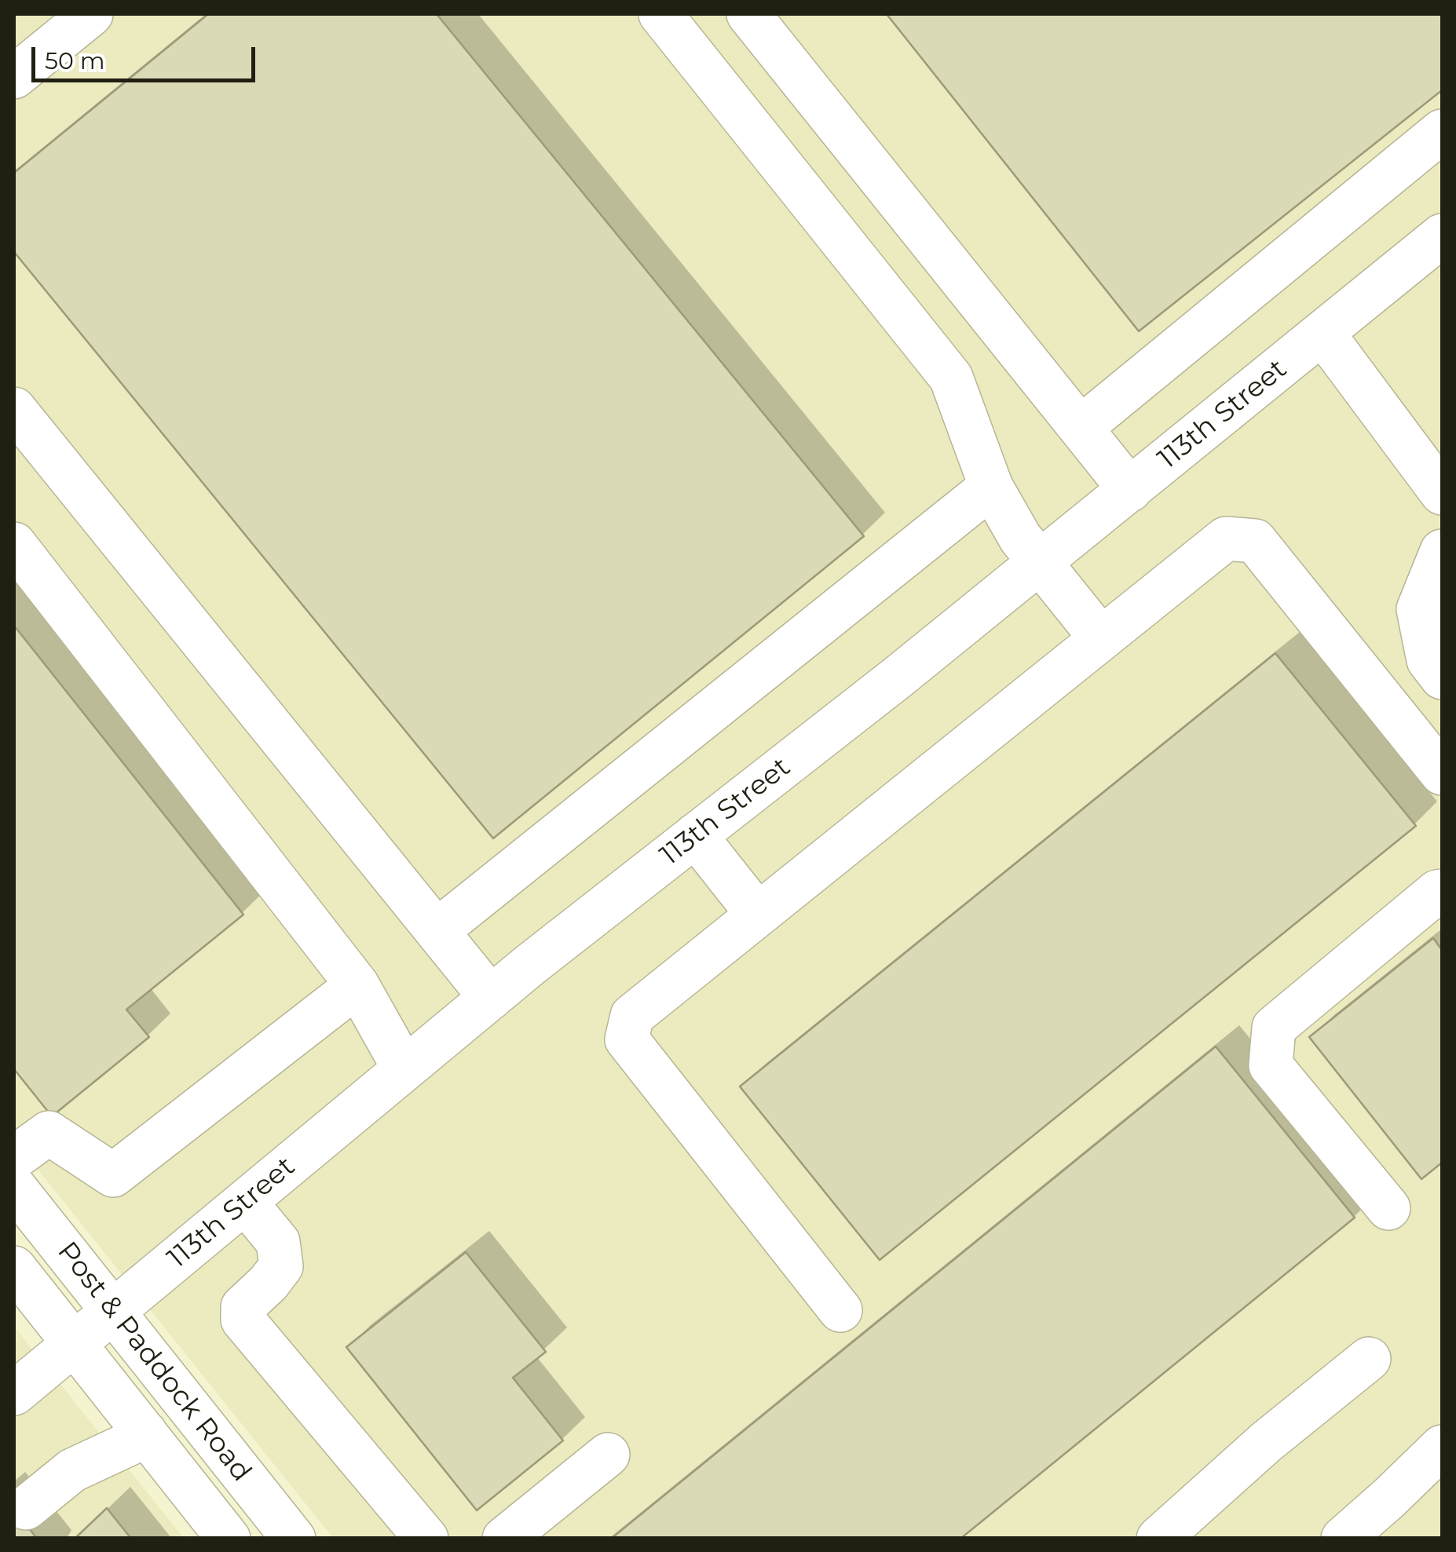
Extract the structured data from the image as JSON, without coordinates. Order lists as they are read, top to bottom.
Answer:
{
  "streets": {
    "street": ["113th Street", "Post & Paddock Road"]
  },
  "crossings": [
    ["113th Street", "Post & Paddock Road"]
  ],
  "scale_bar": "50 m"
}
